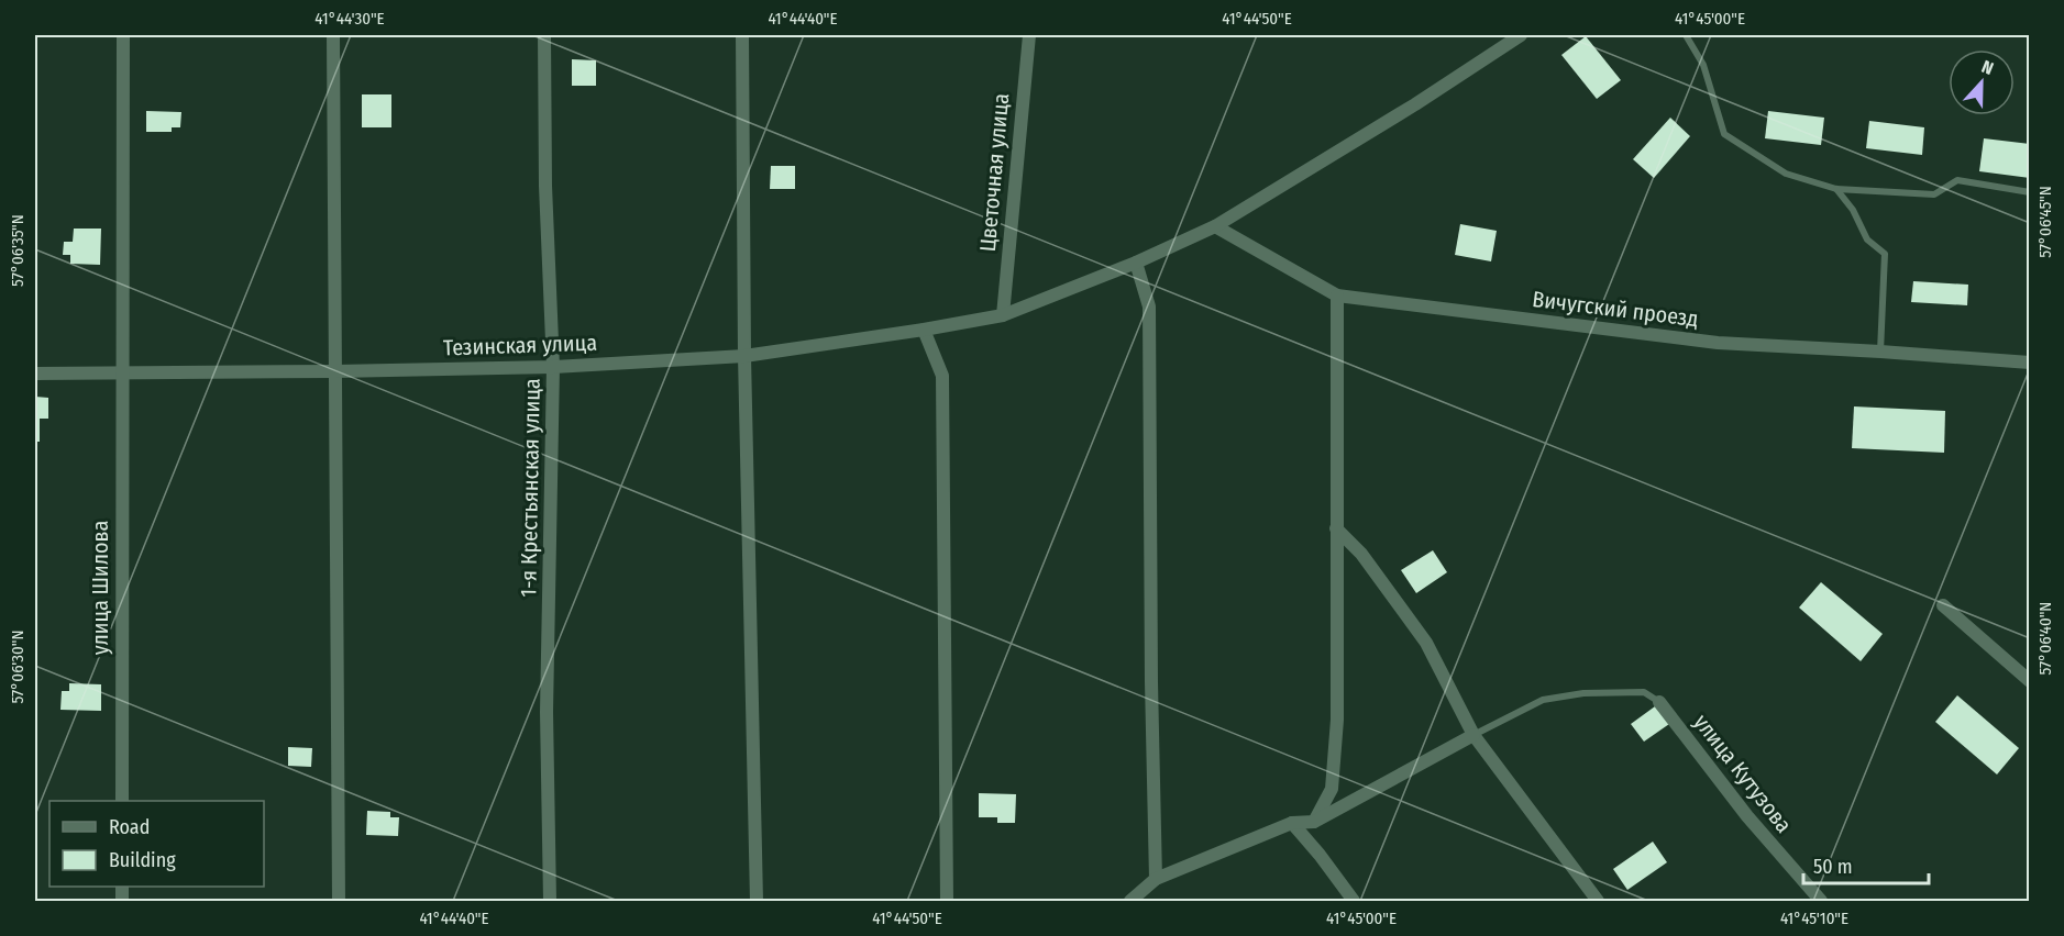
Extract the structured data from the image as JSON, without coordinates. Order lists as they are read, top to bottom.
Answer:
{
  "streets": {
    "street": [
      "Цветочная улица",
      "Вичугский проезд",
      "Тезинская улица",
      "1-я Крестьянская улица",
      "улица Шилова",
      "улица Кутузова"
    ]
  },
  "crossings": [
    ["Цветочная улица", "Тезинская улица"],
    ["Вичугский проезд", "Тезинская улица"],
    ["Тезинская улица", "1-я Крестьянская улица"],
    ["Тезинская улица", "улица Шилова"]
  ],
  "legend": ["Road", "Building"],
  "scale_bar": "50 m",
  "north": "top",
  "coordinates": [
    "41°44'30\"E",
    "41°44'40\"E",
    "41°44'50\"E",
    "41°45'00\"E",
    "57°06'45\"N",
    "57°06'35\"N",
    "57°06'40\"N",
    "57°06'30\"N",
    "41°45'10\"E"
  ]
}
